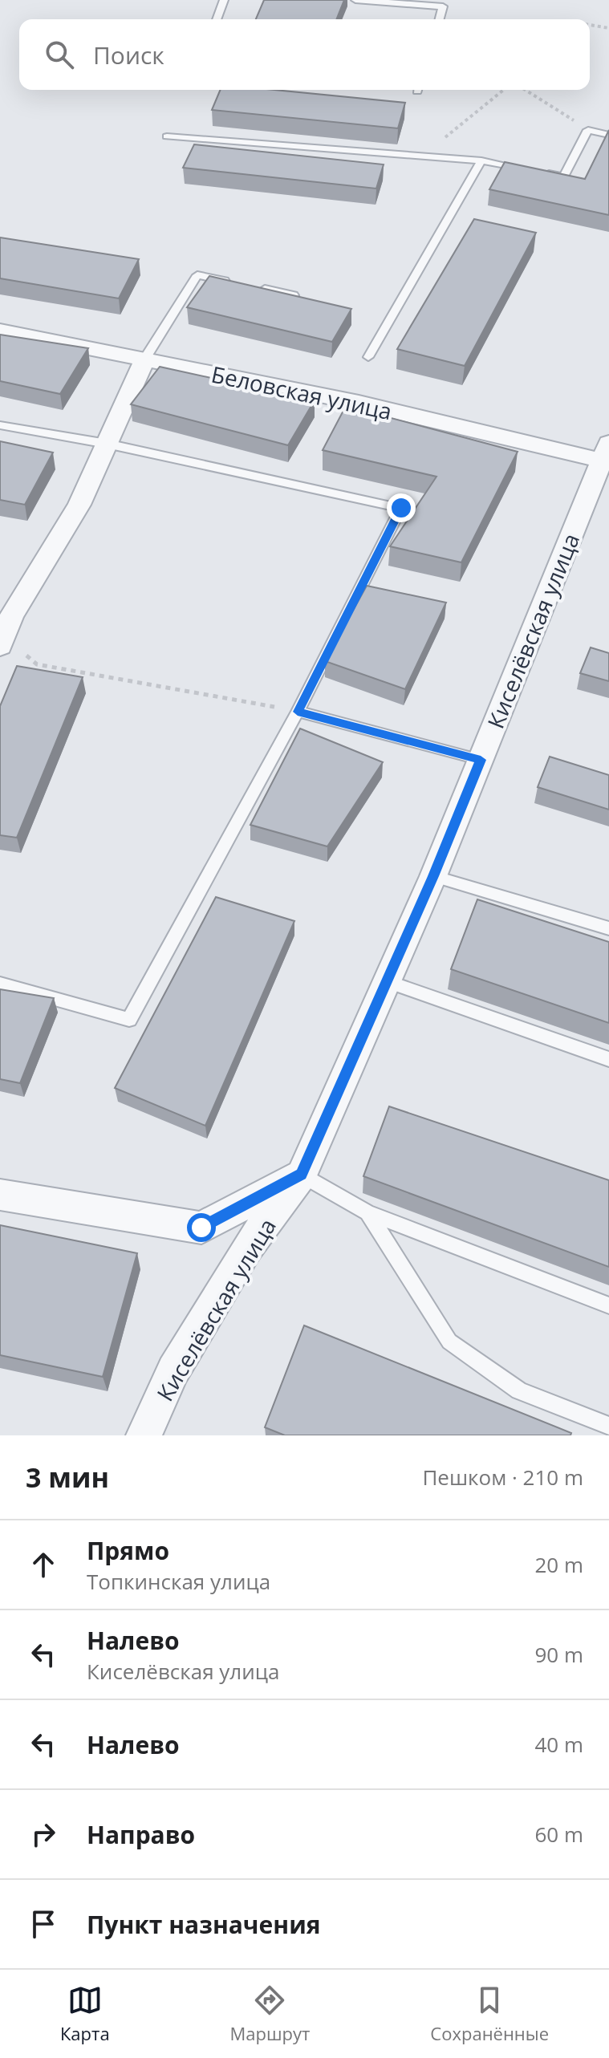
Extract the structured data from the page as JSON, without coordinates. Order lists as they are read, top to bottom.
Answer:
{
  "streets": {
    "street": ["Беловская улица", "Киселёвская улица"]
  },
  "crossings": [
    ["Беловская улица", "Киселёвская улица"]
  ],
  "page": {
    "search": "Поиск",
    "heading": ["3 мин", "Пешком · 210 m"],
    "list": [
      ["Прямо", "Топкинская улица", "20 m"],
      ["Налево", "Киселёвская улица", "90 m"],
      ["Налево", "40 m"],
      ["Направо", "60 m"],
      "Пункт назначения"
    ],
    "nav": ["Карта", "Маршрут", "Сохранённые"]
  }
}
